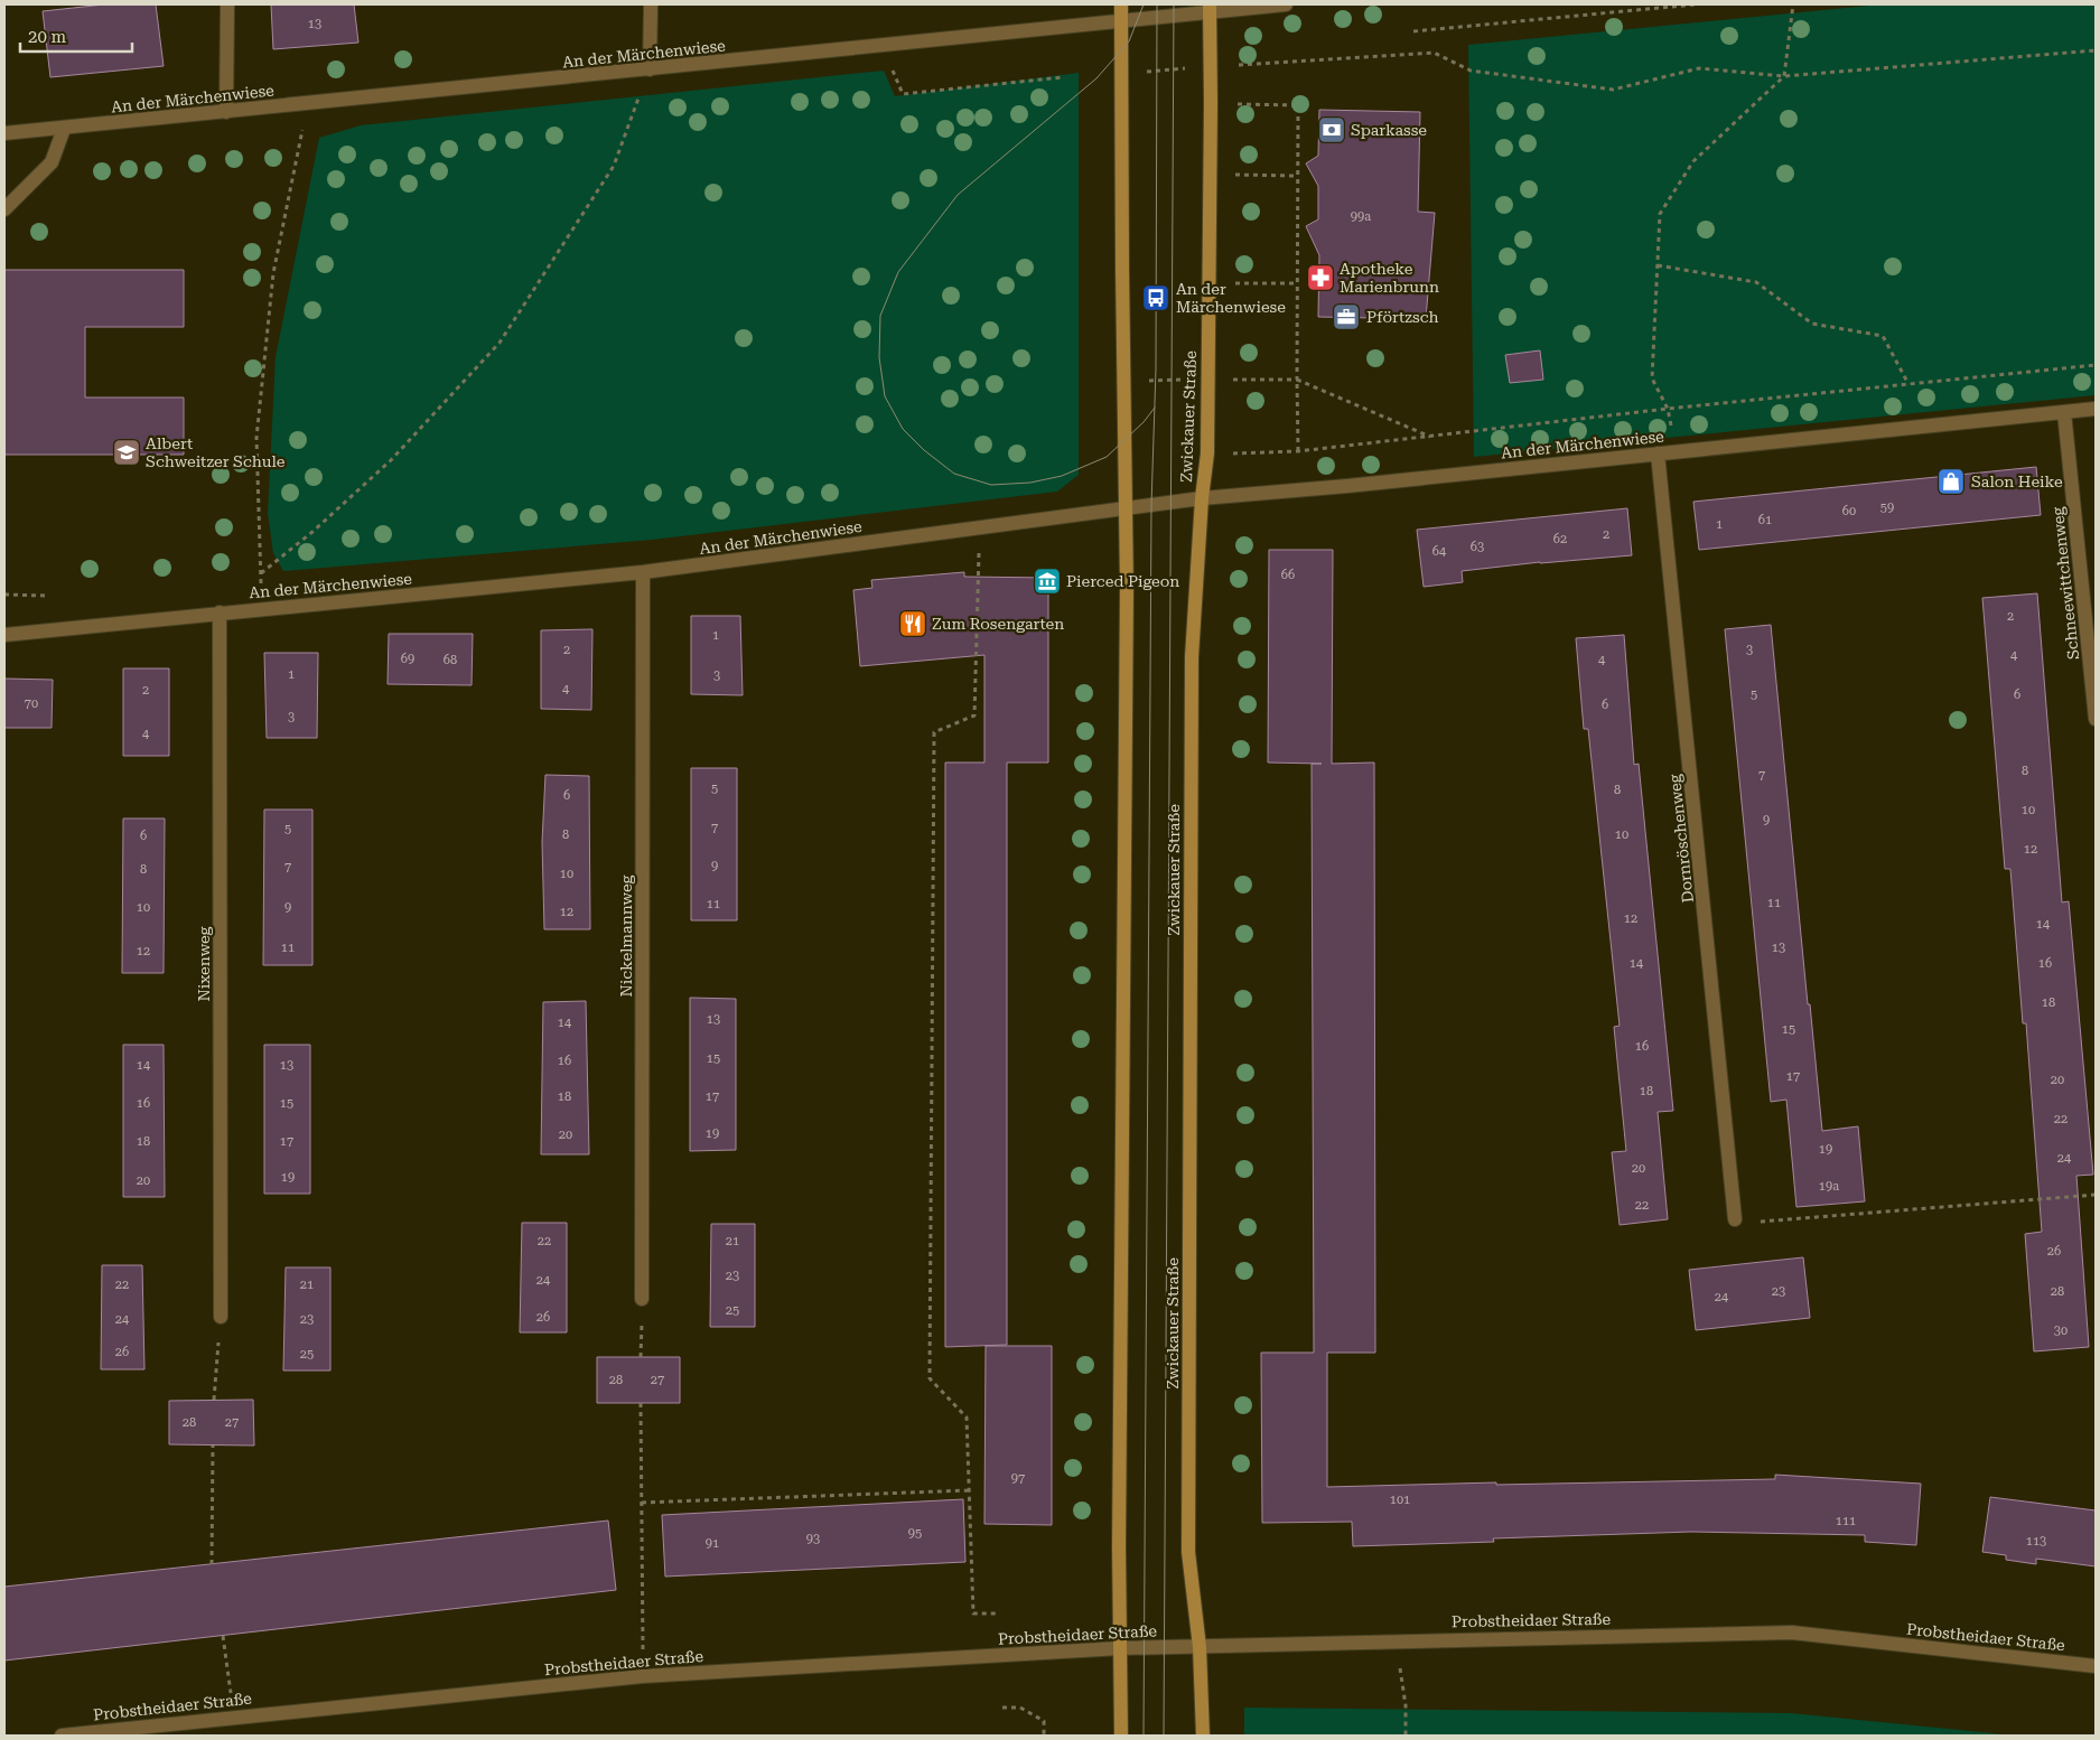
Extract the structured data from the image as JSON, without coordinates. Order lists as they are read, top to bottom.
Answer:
{
  "streets": {
    "main road": ["Zwickauer Straße"],
    "street": [
      "An der Märchenwiese",
      "Schneewittchenweg",
      "Dornröschenweg",
      "Nickelmannweg",
      "Nixenweg",
      "Probstheidaer Straße"
    ]
  },
  "crossings": [
    ["An der Märchenwiese", "Zwickauer Straße"],
    ["An der Märchenwiese", "Schneewittchenweg"],
    ["An der Märchenwiese", "Dornröschenweg"],
    ["An der Märchenwiese", "Nickelmannweg"],
    ["An der Märchenwiese", "Nixenweg"],
    ["Zwickauer Straße", "Probstheidaer Straße"]
  ],
  "places": {
    "bank": ["Sparkasse"],
    "pharmacy": ["Apotheke Marienbrunn"],
    "bus stop": ["An der Märchenwiese"],
    "office": ["Pförtzsch"],
    "school or university": ["Albert Schweitzer Schule"],
    "shop": ["Salon Heike"],
    "museum": ["Pierced Pigeon"],
    "restaurant": ["Zum Rosengarten"]
  },
  "house_numbers": [
    "13",
    "99a",
    "59",
    "60",
    "61",
    "1",
    "2",
    "62",
    "63",
    "64",
    "66",
    "2",
    "1",
    "2",
    "3",
    "4",
    "69",
    "68",
    "4",
    "1",
    "3",
    "4",
    "2",
    "5",
    "6",
    "70",
    "6",
    "3",
    "4",
    "8",
    "7",
    "5",
    "8",
    "6",
    "10",
    "9",
    "7",
    "5",
    "8",
    "10",
    "6",
    "12",
    "9",
    "7",
    "8",
    "10",
    "11",
    "11",
    "10",
    "9",
    "12",
    "12",
    "14",
    "11",
    "13",
    "12",
    "14",
    "16",
    "18",
    "13",
    "14",
    "15",
    "16",
    "15",
    "16",
    "14",
    "13",
    "17",
    "20",
    "18",
    "18",
    "17",
    "16",
    "15",
    "22",
    "19",
    "20",
    "18",
    "17",
    "19",
    "24",
    "20",
    "19",
    "20",
    "19a",
    "22",
    "22",
    "21",
    "26",
    "23",
    "24",
    "22",
    "21",
    "23",
    "28",
    "24",
    "25",
    "26",
    "24",
    "23",
    "30",
    "26",
    "25",
    "28",
    "27",
    "28",
    "27",
    "97",
    "101",
    "111",
    "95",
    "93",
    "113",
    "91"
  ],
  "scale_bar": "20 m"
}
